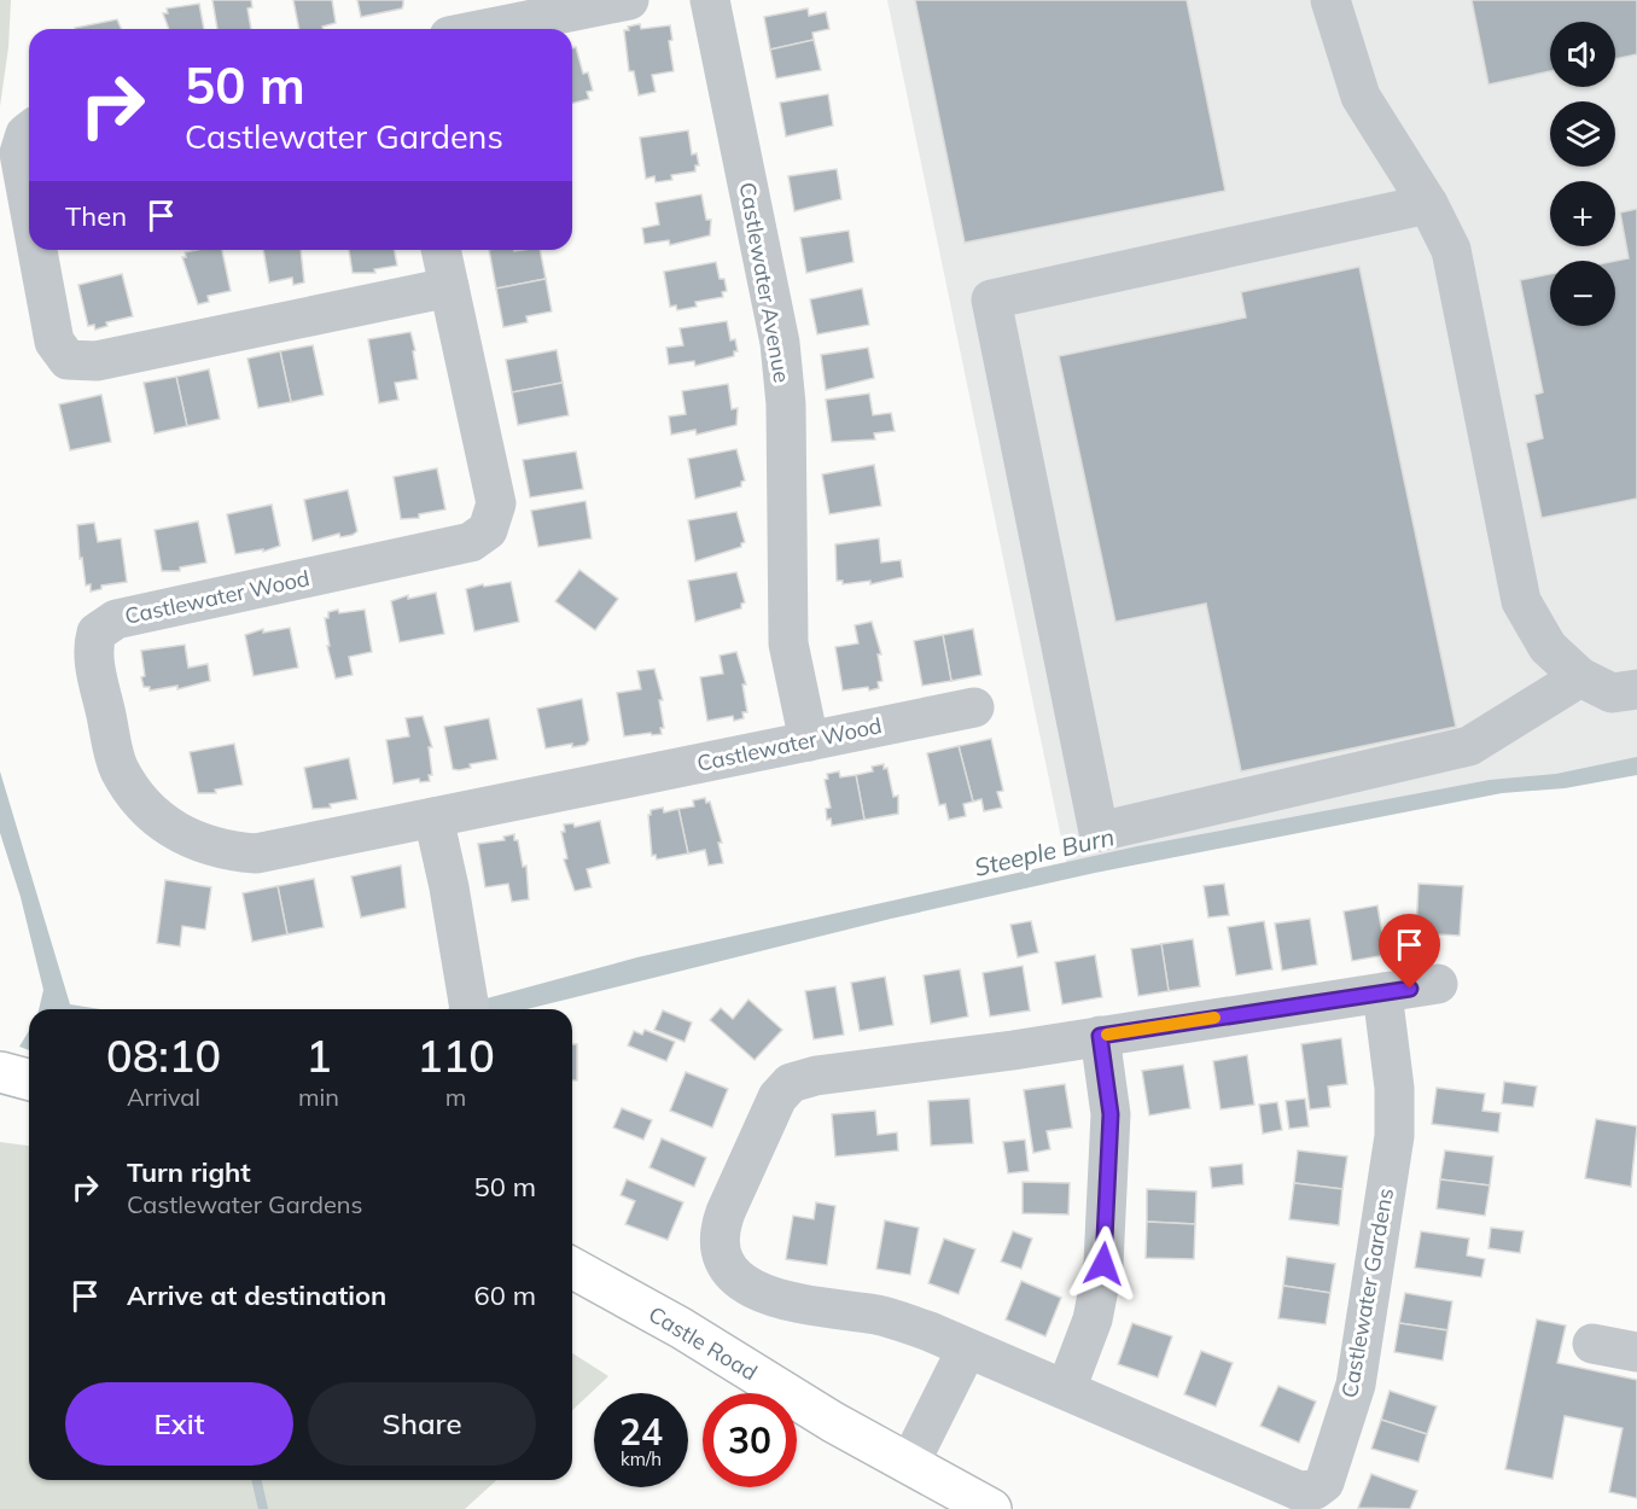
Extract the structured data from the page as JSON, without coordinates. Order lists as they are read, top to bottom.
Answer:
{
  "streets": {
    "main road": ["Castle Road"],
    "street": ["Castlewater Avenue", "Castlewater Wood", "Castlewater Gardens"]
  },
  "crossings": [
    ["Castlewater Avenue", "Castlewater Wood"]
  ],
  "water": ["Steeple Burn"],
  "page": {
    "map_buttons": ["+", "−"],
    "turn": ["50 m", "Castlewater Gardens"],
    "then": "Then",
    "eta": [
      "08:10",
      "Arrival",
      "1",
      "min",
      "110",
      "m"
    ],
    "list": [
      {
        "name": "Turn right",
        "note": "Castlewater Gardens",
        "value": "50 m"
      },
      {
        "name": "Arrive at destination",
        "value": "60 m"
      }
    ],
    "buttons": ["Exit", "Share"],
    "speed": "24 km/h",
    "limit": "30"
  }
}
